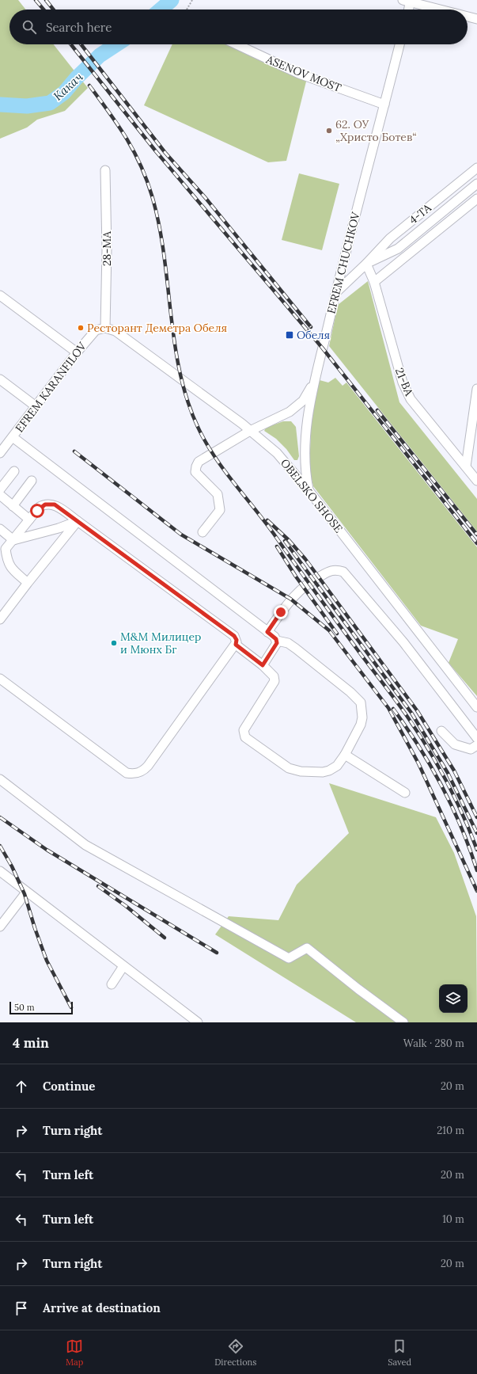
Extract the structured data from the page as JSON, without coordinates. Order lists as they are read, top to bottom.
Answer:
{
  "streets": {
    "street": [
      "ASENOV MOST",
      "4-ТА",
      "28-МА",
      "EFREM CHUCHKOV",
      "21-ВА",
      "EFREM KARANFILOV",
      "OBELSKO SHOSE"
    ]
  },
  "crossings": [
    ["ASENOV MOST", "EFREM CHUCHKOV"],
    ["4-ТА", "EFREM CHUCHKOV"],
    ["4-ТА", "21-ВА"],
    ["28-МА", "EFREM KARANFILOV"],
    ["28-МА", "OBELSKO SHOSE"],
    ["EFREM CHUCHKOV", "OBELSKO SHOSE"],
    ["EFREM KARANFILOV", "OBELSKO SHOSE"]
  ],
  "water": ["Какач"],
  "places": {
    "other": ["62. ОУ „Христо Ботев“", "Ресторант Деметра Обеля", "М&M Mилицер и Мюнх Бг"],
    "transit": ["Обеля"]
  },
  "scale_bar": "50 m",
  "page": {
    "search": "Search here",
    "scale": "50 m",
    "heading": ["4 min", "Walk · 280 m"],
    "list": [
      ["Continue", "20 m"],
      ["Turn right", "210 m"],
      ["Turn left", "20 m"],
      ["Turn left", "10 m"],
      ["Turn right", "20 m"],
      "Arrive at destination"
    ],
    "nav": ["Map", "Directions", "Saved"]
  }
}
